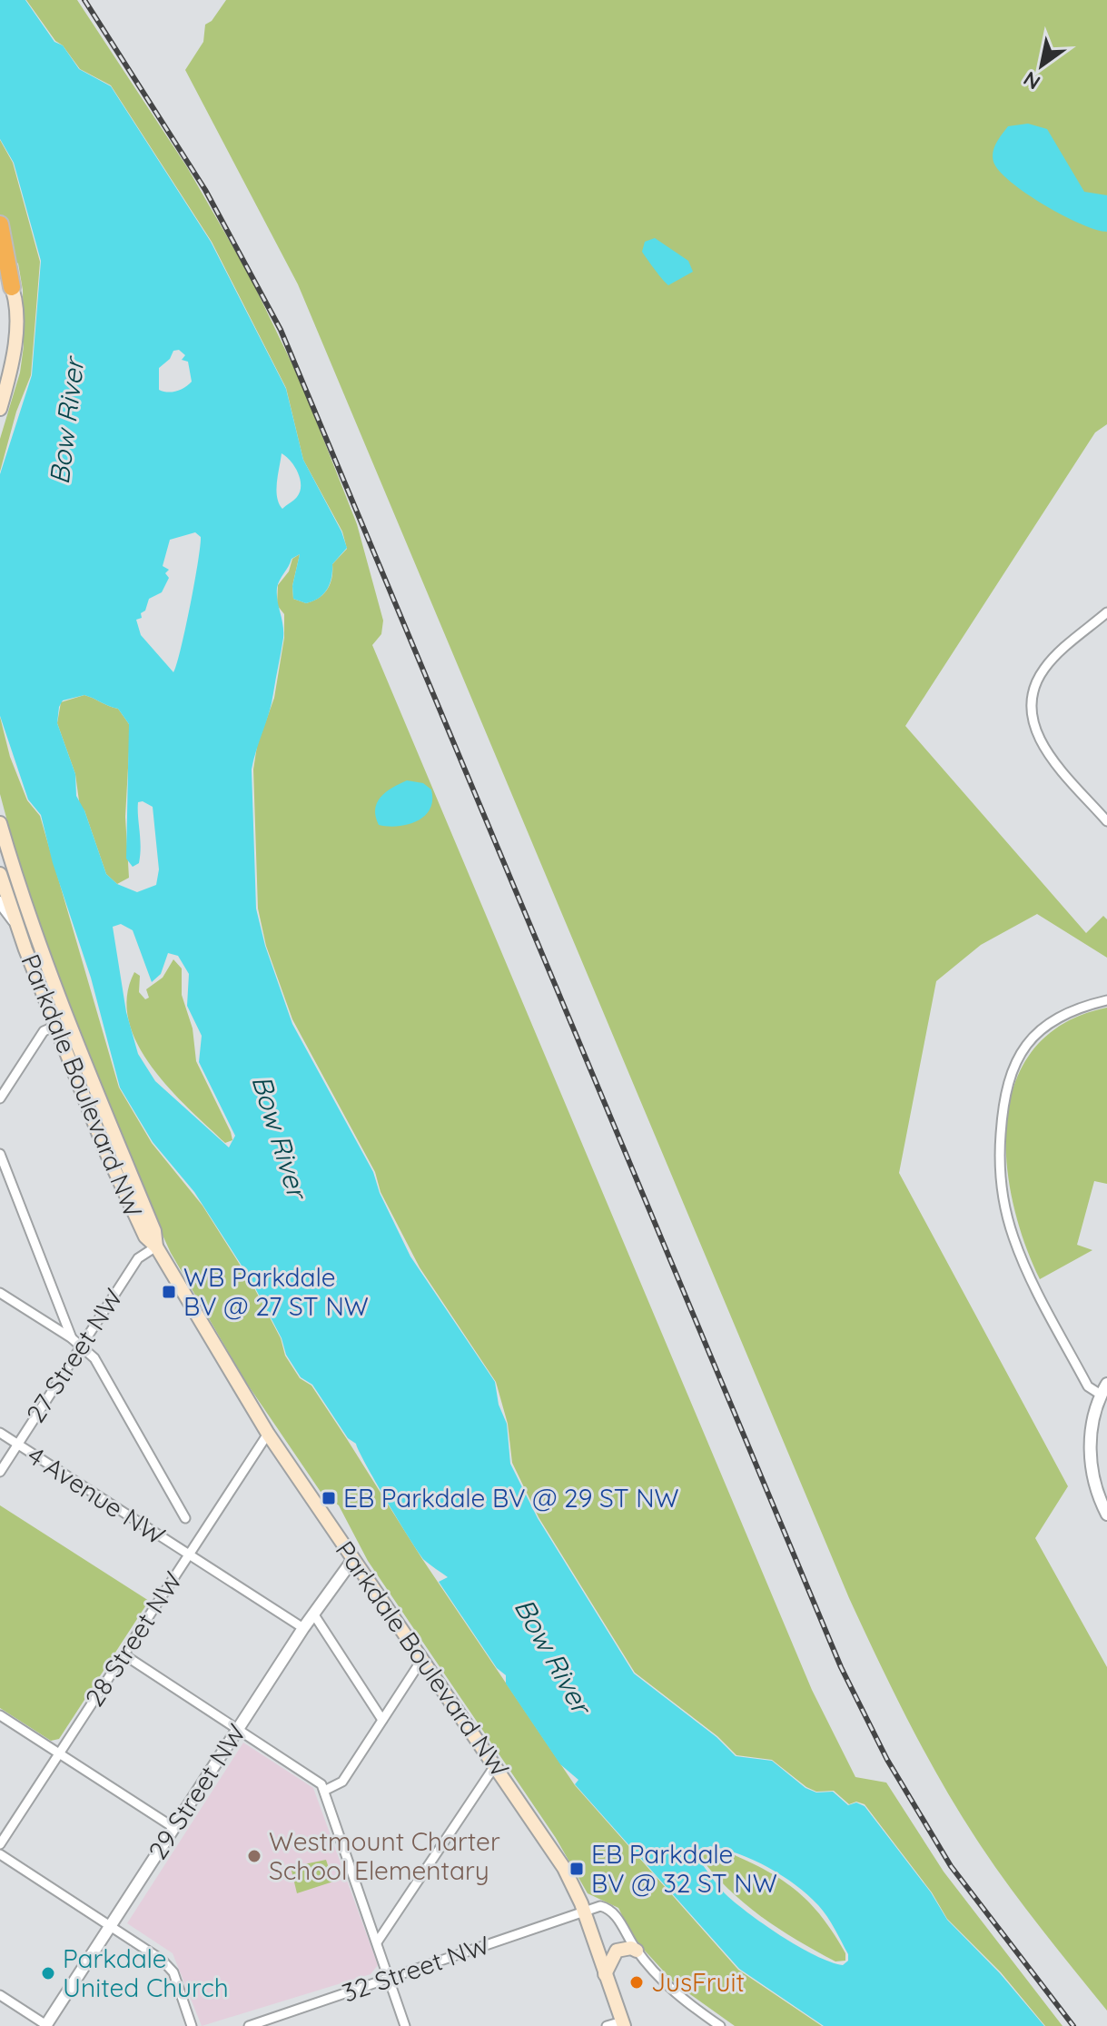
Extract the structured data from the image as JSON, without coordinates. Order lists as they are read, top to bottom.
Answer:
{
  "streets": {
    "main road": ["Parkdale Boulevard NW"],
    "street": [
      "27 Street NW",
      "4 Avenue NW",
      "28 Street NW",
      "29 Street NW",
      "32 Street NW"
    ]
  },
  "crossings": [
    ["Parkdale Boulevard NW", "27 Street NW"],
    ["Parkdale Boulevard NW", "28 Street NW"],
    ["Parkdale Boulevard NW", "29 Street NW"],
    ["Parkdale Boulevard NW", "32 Street NW"],
    ["27 Street NW", "4 Avenue NW"],
    ["4 Avenue NW", "28 Street NW"],
    ["4 Avenue NW", "29 Street NW"]
  ],
  "water": ["Bow River"],
  "places": {
    "transit": ["WB Parkdale BV @ 27 ST NW", "EB Parkdale BV @ 29 ST NW", "EB Parkdale BV @ 32 ST NW"],
    "other": ["Westmount Charter School Elementary", "Parkdale United Church", "JusFruit"]
  },
  "north": "bottom left"
}
